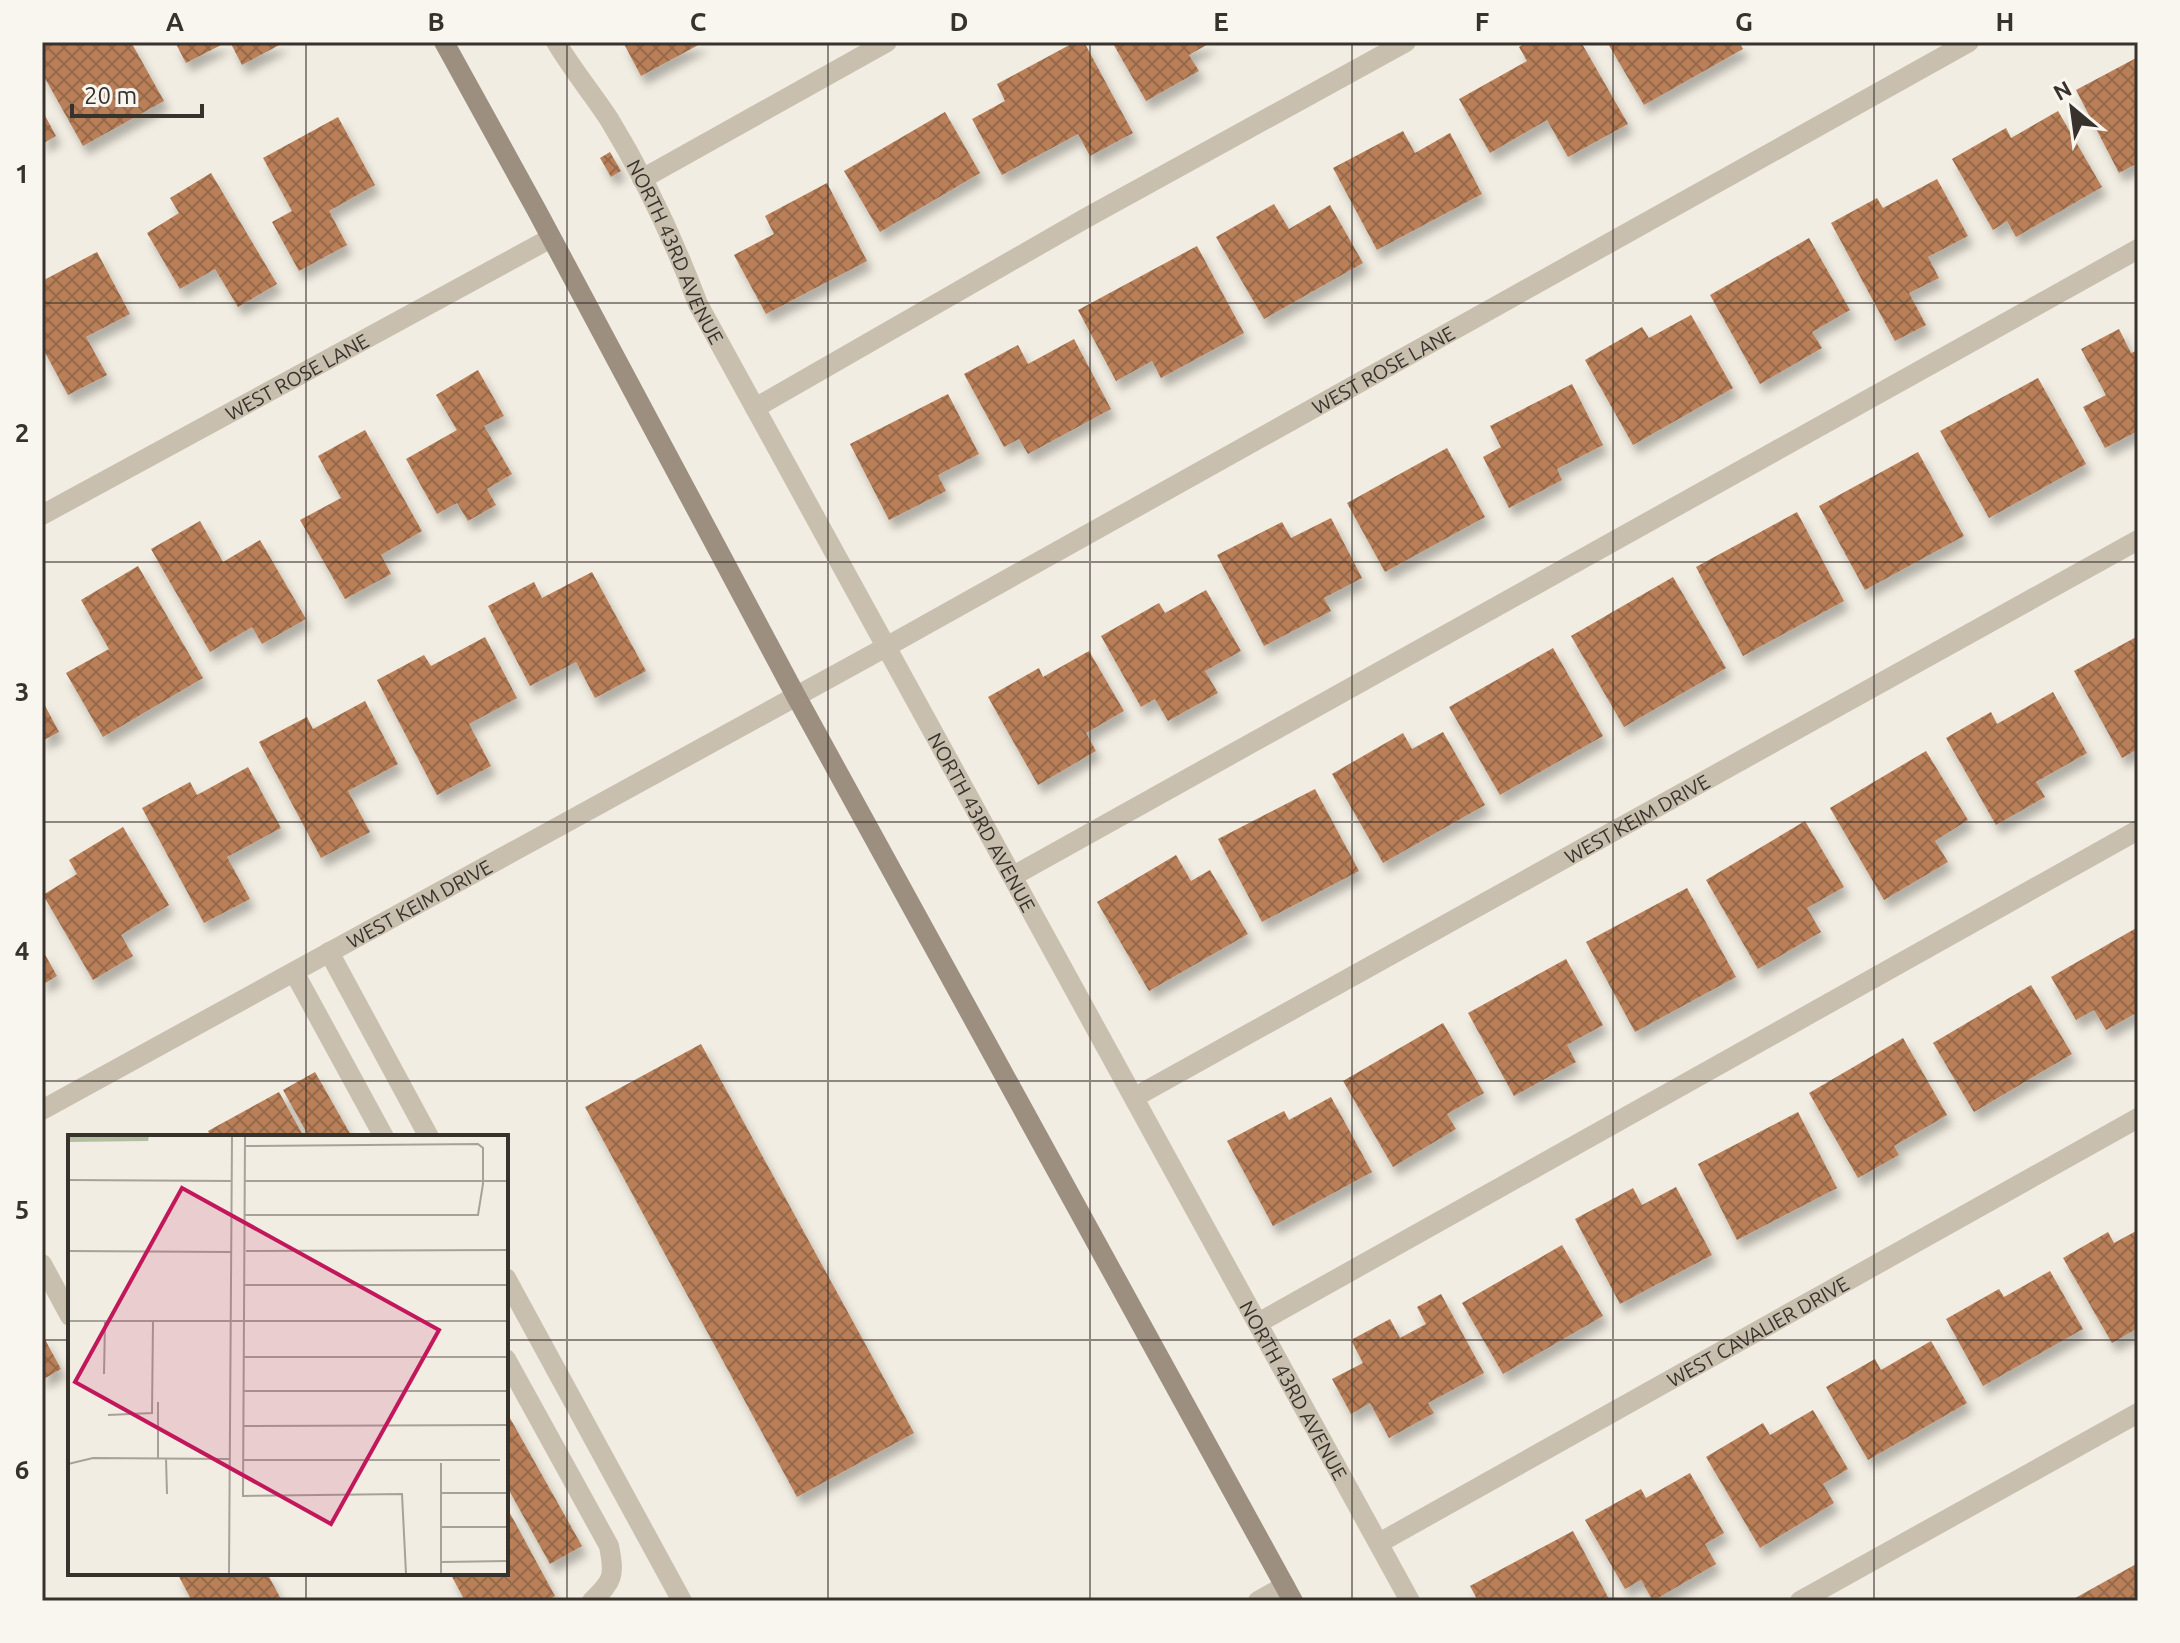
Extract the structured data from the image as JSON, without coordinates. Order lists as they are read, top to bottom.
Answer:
{
  "streets": {
    "street": [
      "NORTH 43RD AVENUE",
      "WEST ROSE LANE",
      "WEST KEIM DRIVE",
      "WEST CAVALIER DRIVE"
    ]
  },
  "crossings": [
    ["NORTH 43RD AVENUE", "WEST ROSE LANE"],
    ["NORTH 43RD AVENUE", "WEST KEIM DRIVE"],
    ["NORTH 43RD AVENUE", "WEST CAVALIER DRIVE"],
    ["WEST ROSE LANE", "WEST KEIM DRIVE"]
  ],
  "scale_bar": "20 m",
  "north": "top left",
  "grid": {
    "columns": [
      "A",
      "B",
      "C",
      "D",
      "E",
      "F",
      "G",
      "H"
    ],
    "rows": [
      "1",
      "2",
      "3",
      "4",
      "5",
      "6"
    ]
  }
}
